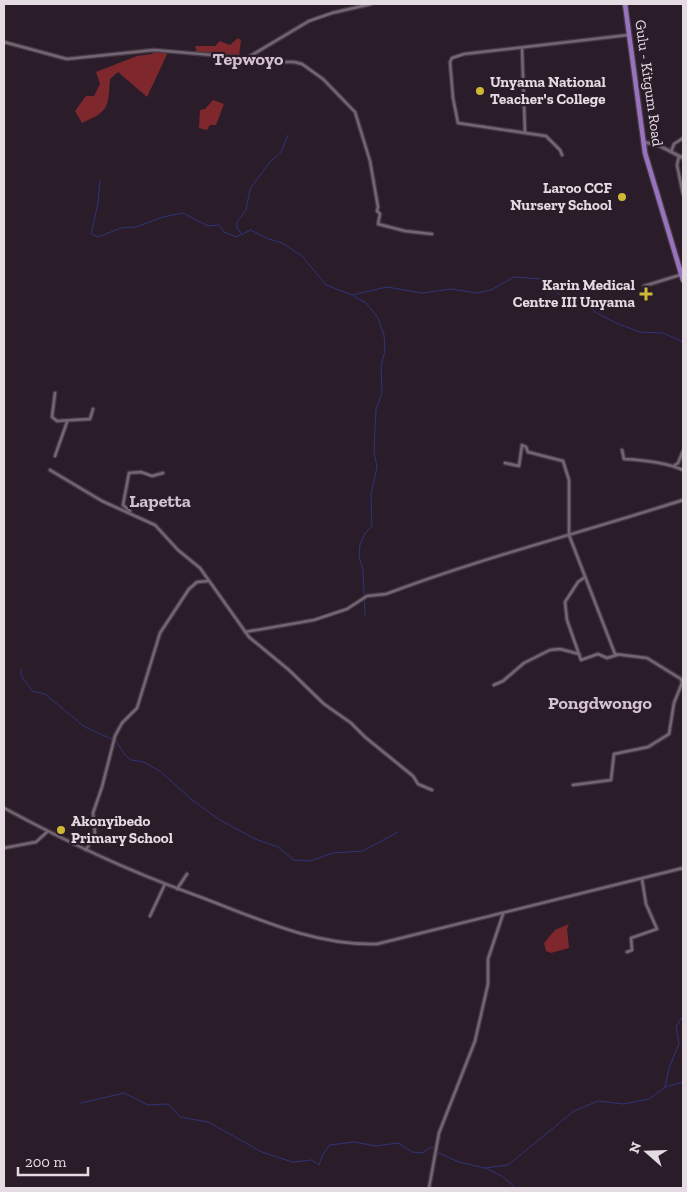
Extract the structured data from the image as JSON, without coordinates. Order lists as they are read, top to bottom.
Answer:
{
  "streets": {
    "main road": ["Gulu - Kitgum Road"]
  },
  "districts": ["Tepwoyo", "Lapetta", "Pongdwongo"],
  "places": {
    "other": ["Unyama National Teacher's College", "Laroo CCF Nursery School", "Akonyibedo Primary School"],
    "health": ["Karin Medical Centre III Unyama"]
  },
  "scale_bar": "200 m",
  "north": "left"
}
